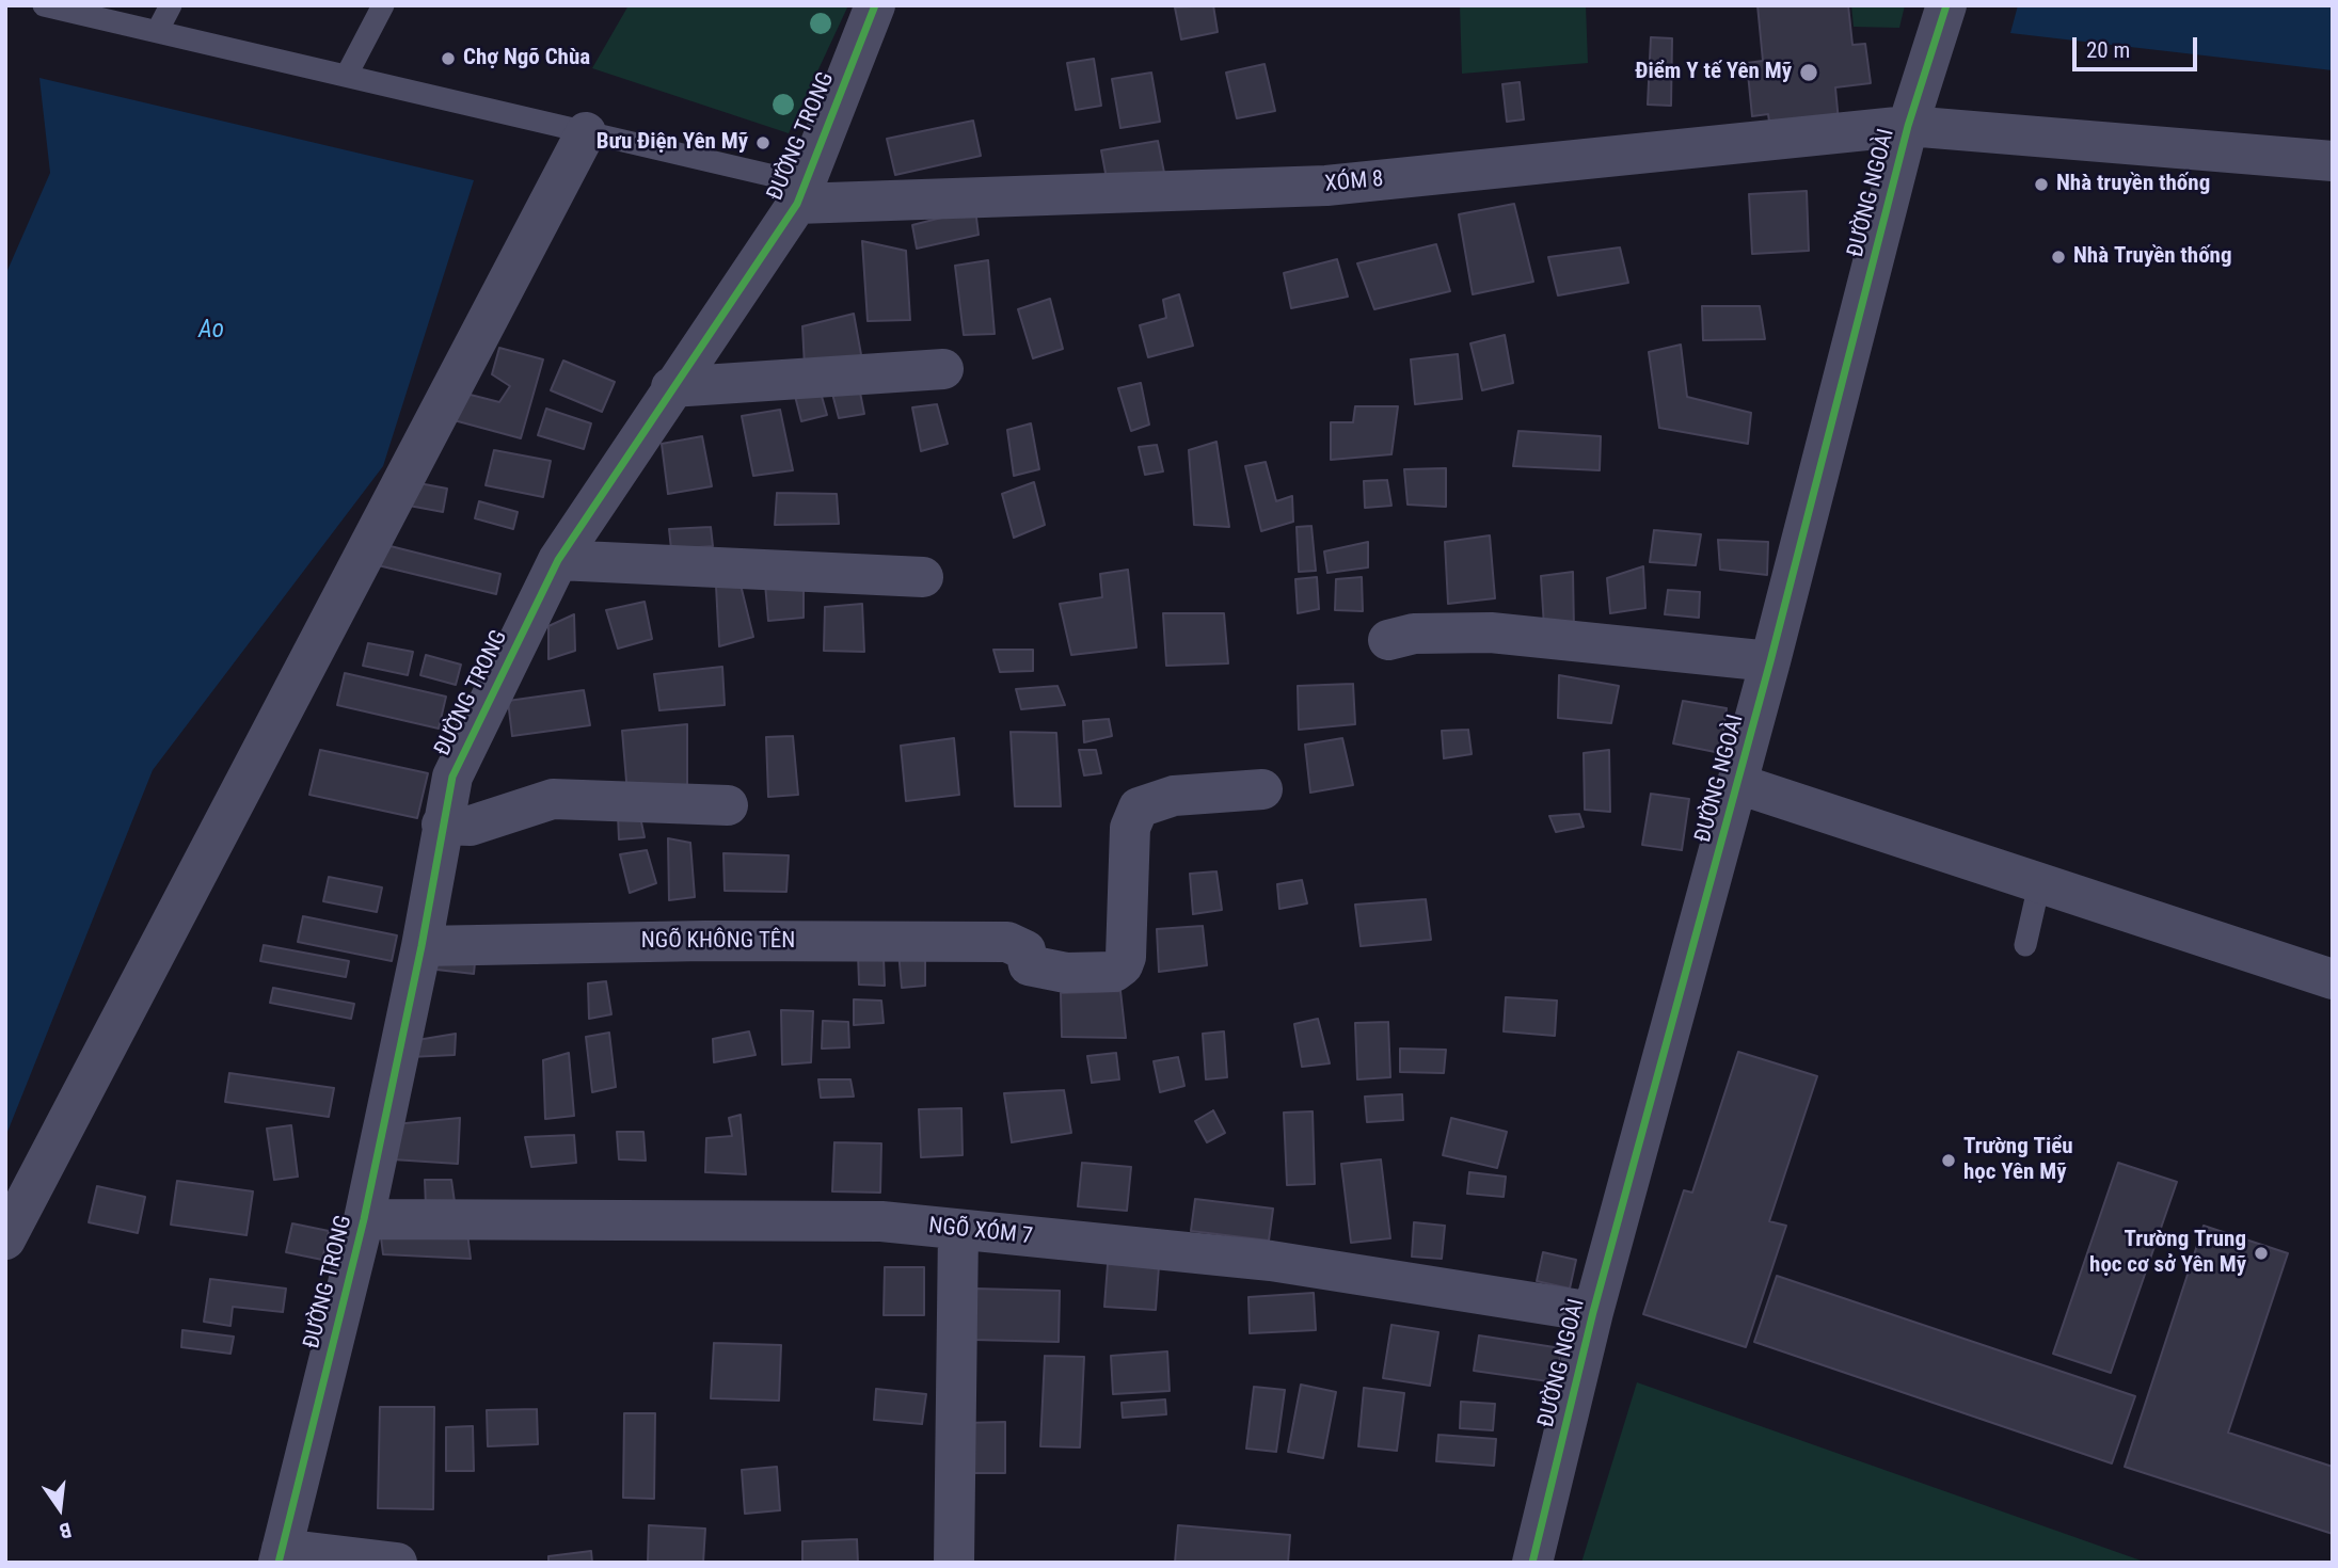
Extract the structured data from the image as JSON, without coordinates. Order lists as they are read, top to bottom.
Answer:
{
  "streets": {
    "street": [
      "ĐƯỜNG TRONG",
      "XÓM 8",
      "ĐƯỜNG NGOÀI",
      "NGÕ KHÔNG TÊN",
      "NGÕ XÓM 7"
    ]
  },
  "crossings": [
    ["ĐƯỜNG TRONG", "XÓM 8"],
    ["ĐƯỜNG TRONG", "NGÕ KHÔNG TÊN"],
    ["ĐƯỜNG TRONG", "NGÕ XÓM 7"],
    ["XÓM 8", "ĐƯỜNG NGOÀI"],
    ["ĐƯỜNG NGOÀI", "NGÕ XÓM 7"]
  ],
  "water": ["Ao"],
  "places": [
    "Chợ Ngõ Chùa",
    "Điểm Y tế Yên Mỹ",
    "Bưu Điện Yên Mỹ",
    "Nhà truyền thống",
    "Nhà Truyền thống",
    "Trường Tiểu học Yên Mỹ",
    "Trường Trung học cơ sở Yên Mỹ"
  ],
  "scale_bar": "20 m",
  "north": "bottom"
}
